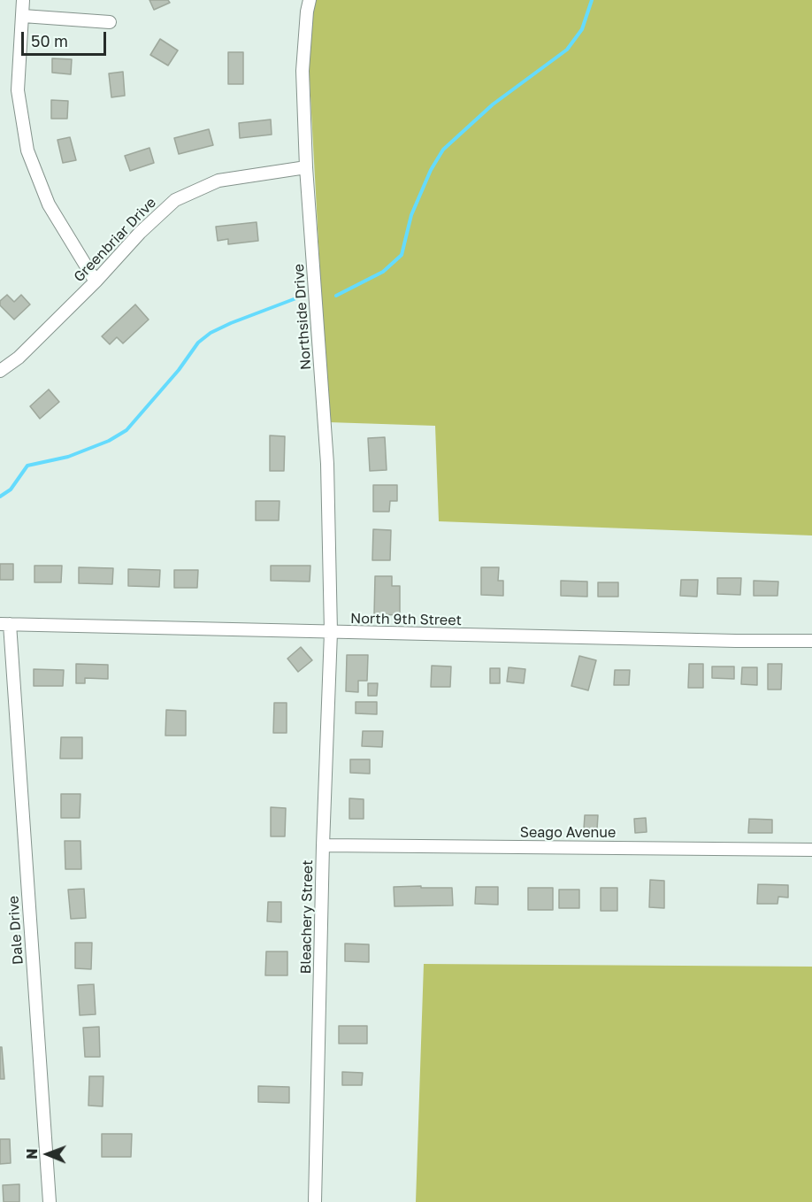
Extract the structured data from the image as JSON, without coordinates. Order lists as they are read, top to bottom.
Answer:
{
  "streets": {
    "street": [
      "Greenbriar Drive",
      "Northside Drive",
      "North 9th Street",
      "Seago Avenue",
      "Bleachery Street",
      "Dale Drive"
    ]
  },
  "crossings": [
    ["Greenbriar Drive", "Northside Drive"],
    ["Northside Drive", "North 9th Street"],
    ["Northside Drive", "Bleachery Street"],
    ["North 9th Street", "Bleachery Street"],
    ["North 9th Street", "Dale Drive"],
    ["Seago Avenue", "Bleachery Street"]
  ],
  "scale_bar": "50 m",
  "north": "left"
}
